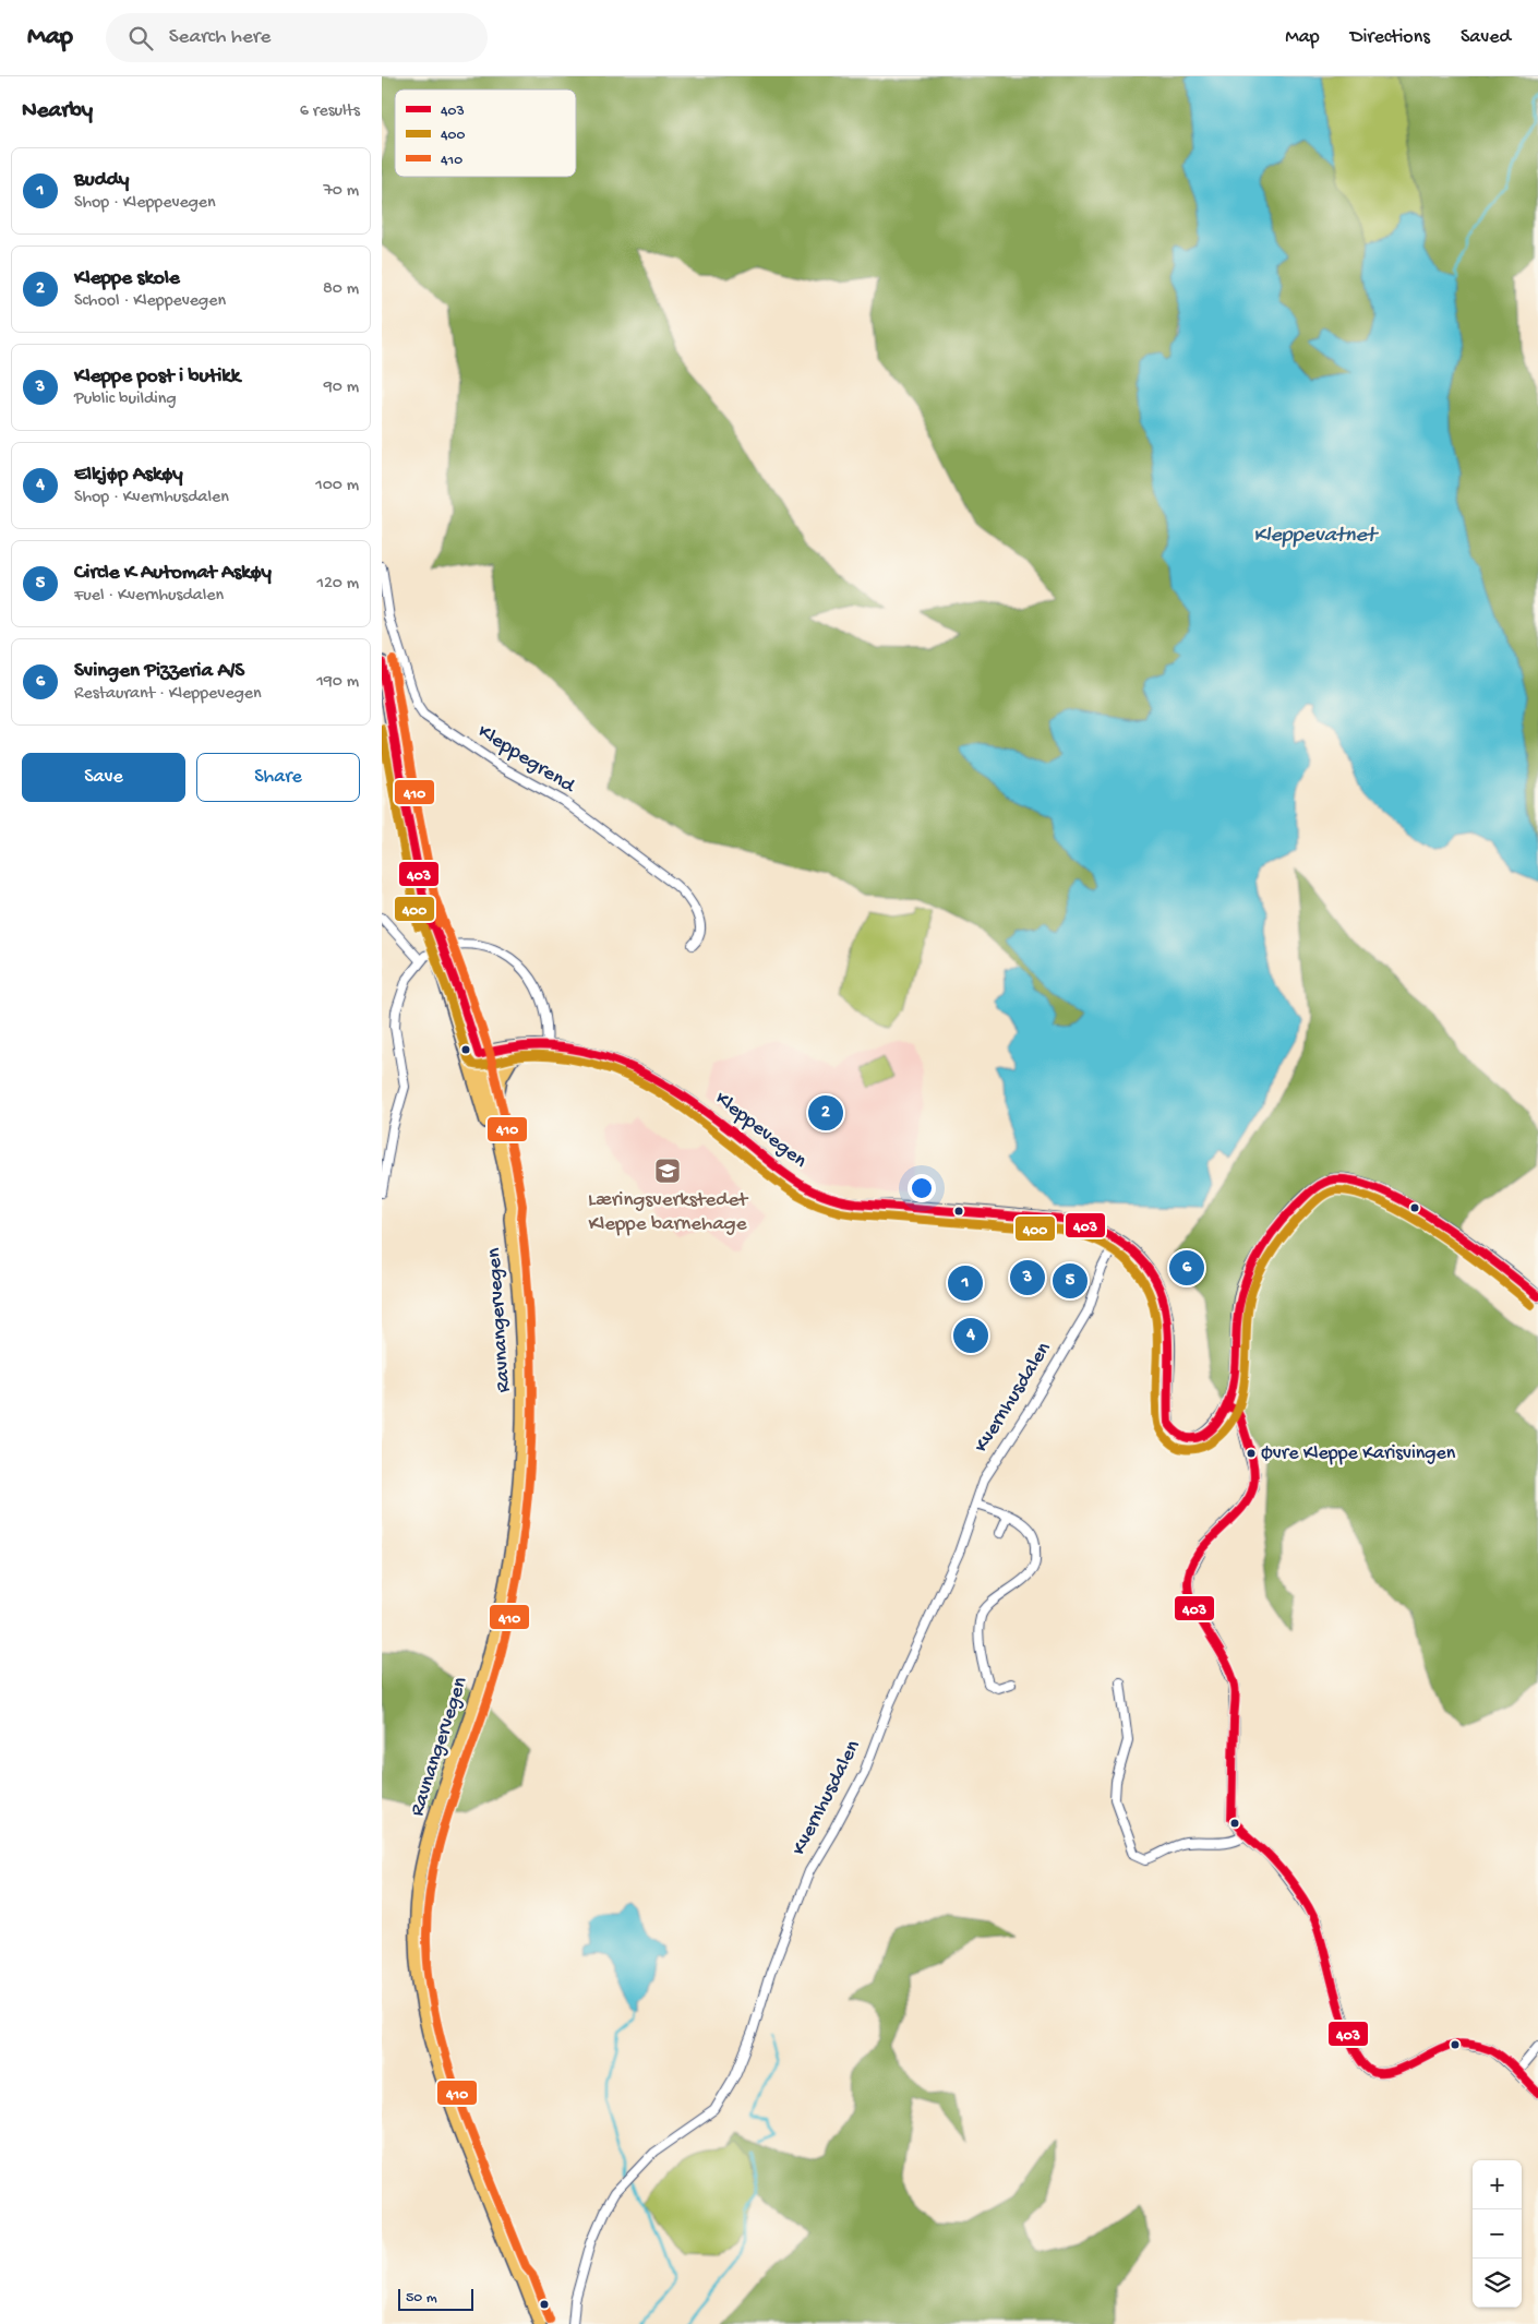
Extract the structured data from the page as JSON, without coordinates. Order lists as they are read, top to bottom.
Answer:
{
  "streets": {
    "main road": ["Kleppevegen", "Ravnangervegen"],
    "street": ["Kleppegrend", "Kvernhusdalen"]
  },
  "crossings": [
    ["Kleppevegen", "Ravnangervegen"],
    ["Kleppevegen", "Kvernhusdalen"]
  ],
  "water": ["Kleppevatnet"],
  "places": {
    "school or university": ["Læringsverkstedet Kleppe barnehage"],
    "other": ["Øvre Kleppe Karisvingen"]
  },
  "lines": ["transit line 410", "transit line 403", "transit line 400"],
  "legend": ["403", "400", "410"],
  "scale_bar": "50 m",
  "page": {
    "header": "Map",
    "search": "Search here",
    "nav": ["Map", "Directions", "Saved"],
    "heading": ["Nearby", "6 results"],
    "list": [
      {
        "mark": "1",
        "name": "Buddy",
        "note": "Shop · Kleppevegen",
        "value": "70 m"
      },
      {
        "mark": "2",
        "name": "Kleppe skole",
        "note": "School · Kleppevegen",
        "value": "80 m"
      },
      {
        "mark": "3",
        "name": "Kleppe post i butikk",
        "note": "Public building",
        "value": "90 m"
      },
      {
        "mark": "4",
        "name": "Elkjøp Askøy",
        "note": "Shop · Kvernhusdalen",
        "value": "100 m"
      },
      {
        "mark": "5",
        "name": "Circle K Automat Askøy",
        "note": "Fuel · Kvernhusdalen",
        "value": "120 m"
      },
      {
        "mark": "6",
        "name": "Svingen Pizzeria A/S",
        "note": "Restaurant · Kleppevegen",
        "value": "190 m"
      }
    ],
    "buttons": ["Save", "Share"],
    "pins": [
      "2",
      "6",
      "3",
      "5",
      "1",
      "4"
    ],
    "map_buttons": ["+", "−"],
    "scale": "50 m"
  }
}
